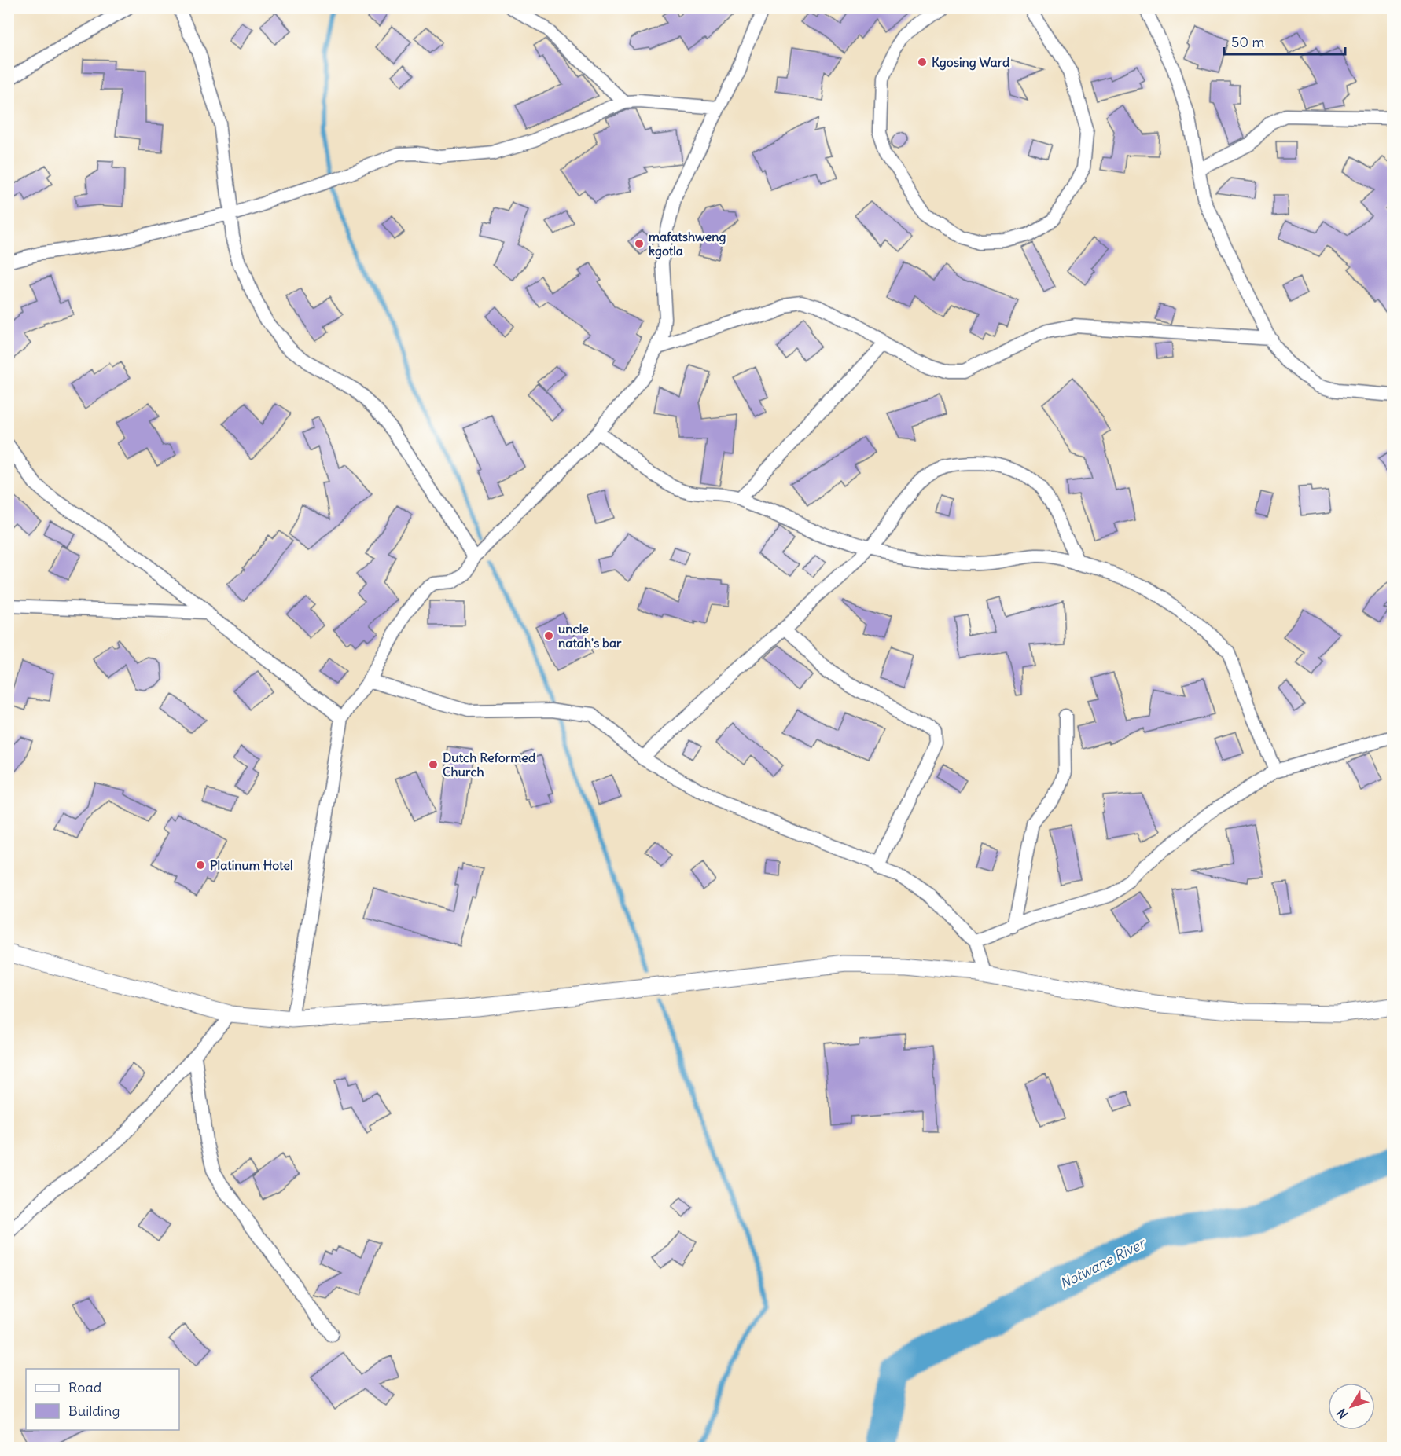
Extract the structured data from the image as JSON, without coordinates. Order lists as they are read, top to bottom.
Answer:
{
  "water": ["Notwane River"],
  "places": [
    "Kgosing Ward",
    "mafatshweng kgotla",
    "uncle natah's bar",
    "Dutch Reformed Church",
    "Platinum Hotel"
  ],
  "legend": ["Road", "Building"],
  "scale_bar": "50 m",
  "north": "bottom left"
}
